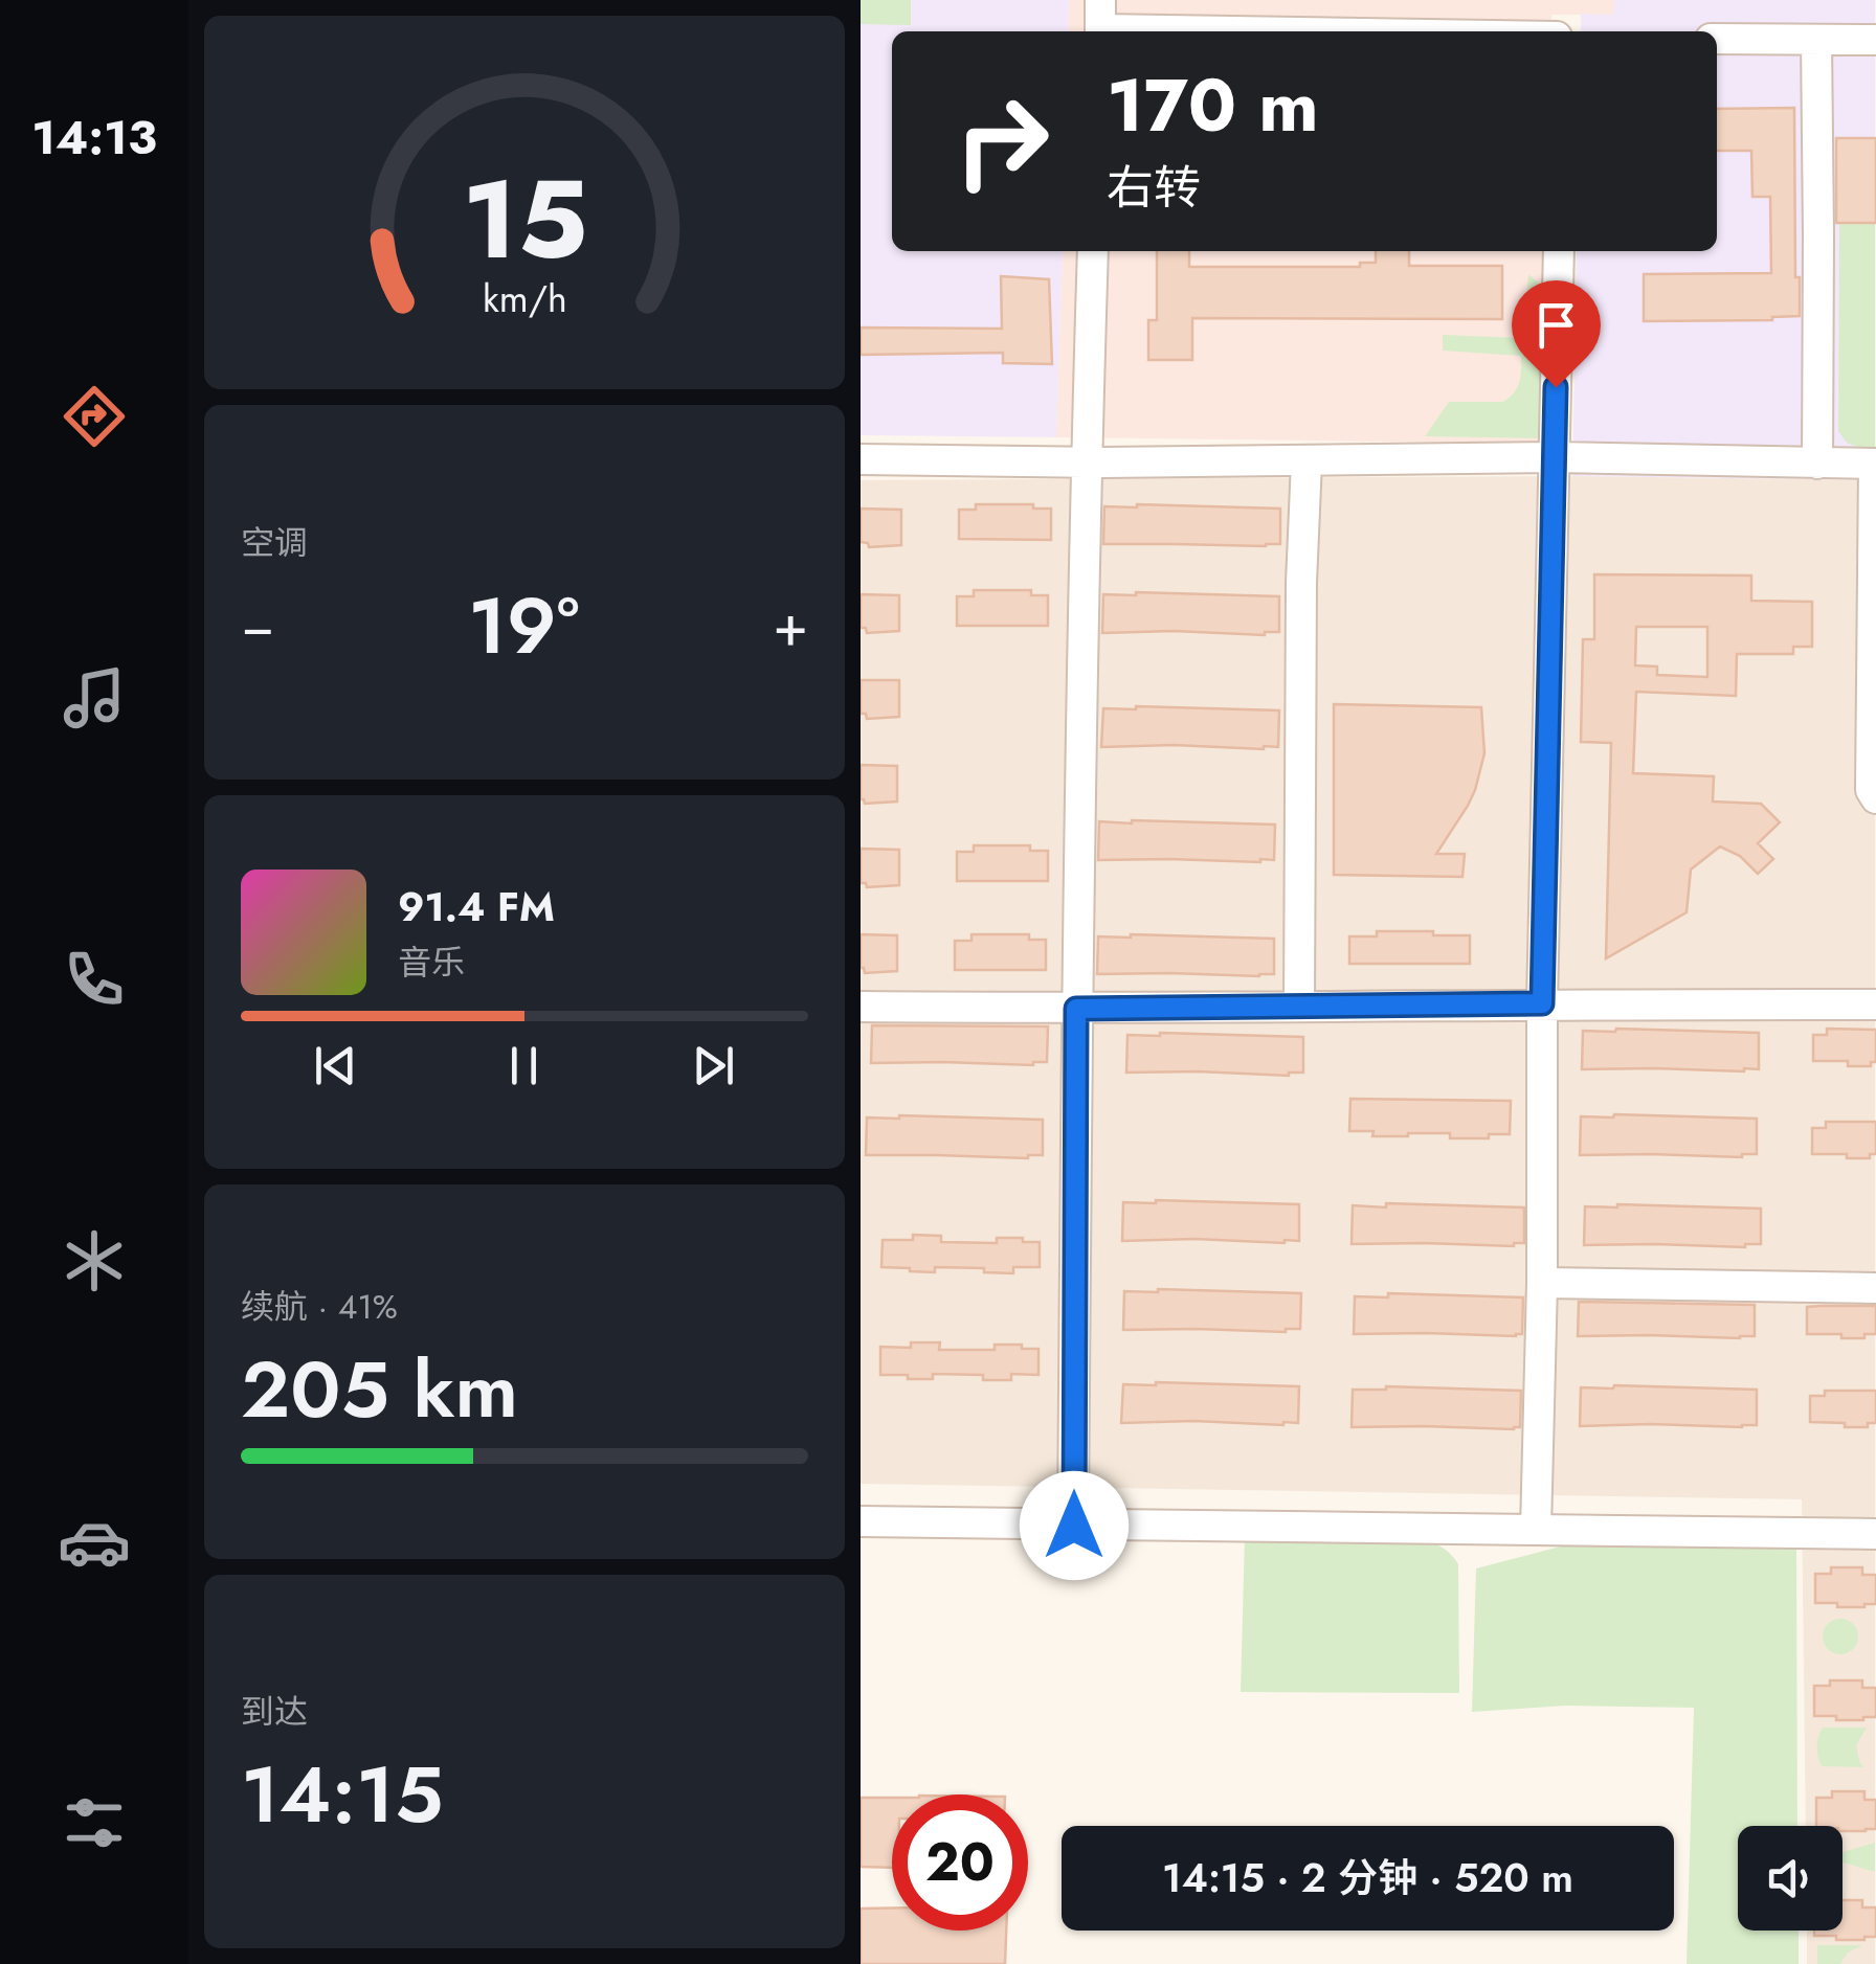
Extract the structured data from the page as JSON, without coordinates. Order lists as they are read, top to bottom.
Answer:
{
  "page": {
    "tabs": "14:13",
    "turn": ["170 m", "右转"],
    "tile": [
      "空调",
      ["续航 · 41%", "205 km"],
      ["到达", "14:15"]
    ],
    "heat": ["−", "19°", "+"],
    "song": ["91.4 FM", "音乐"],
    "limit": "20",
    "trip": "14:15 · 2 分钟 · 520 m",
    "gauge": ["15", "km/h"]
  }
}
